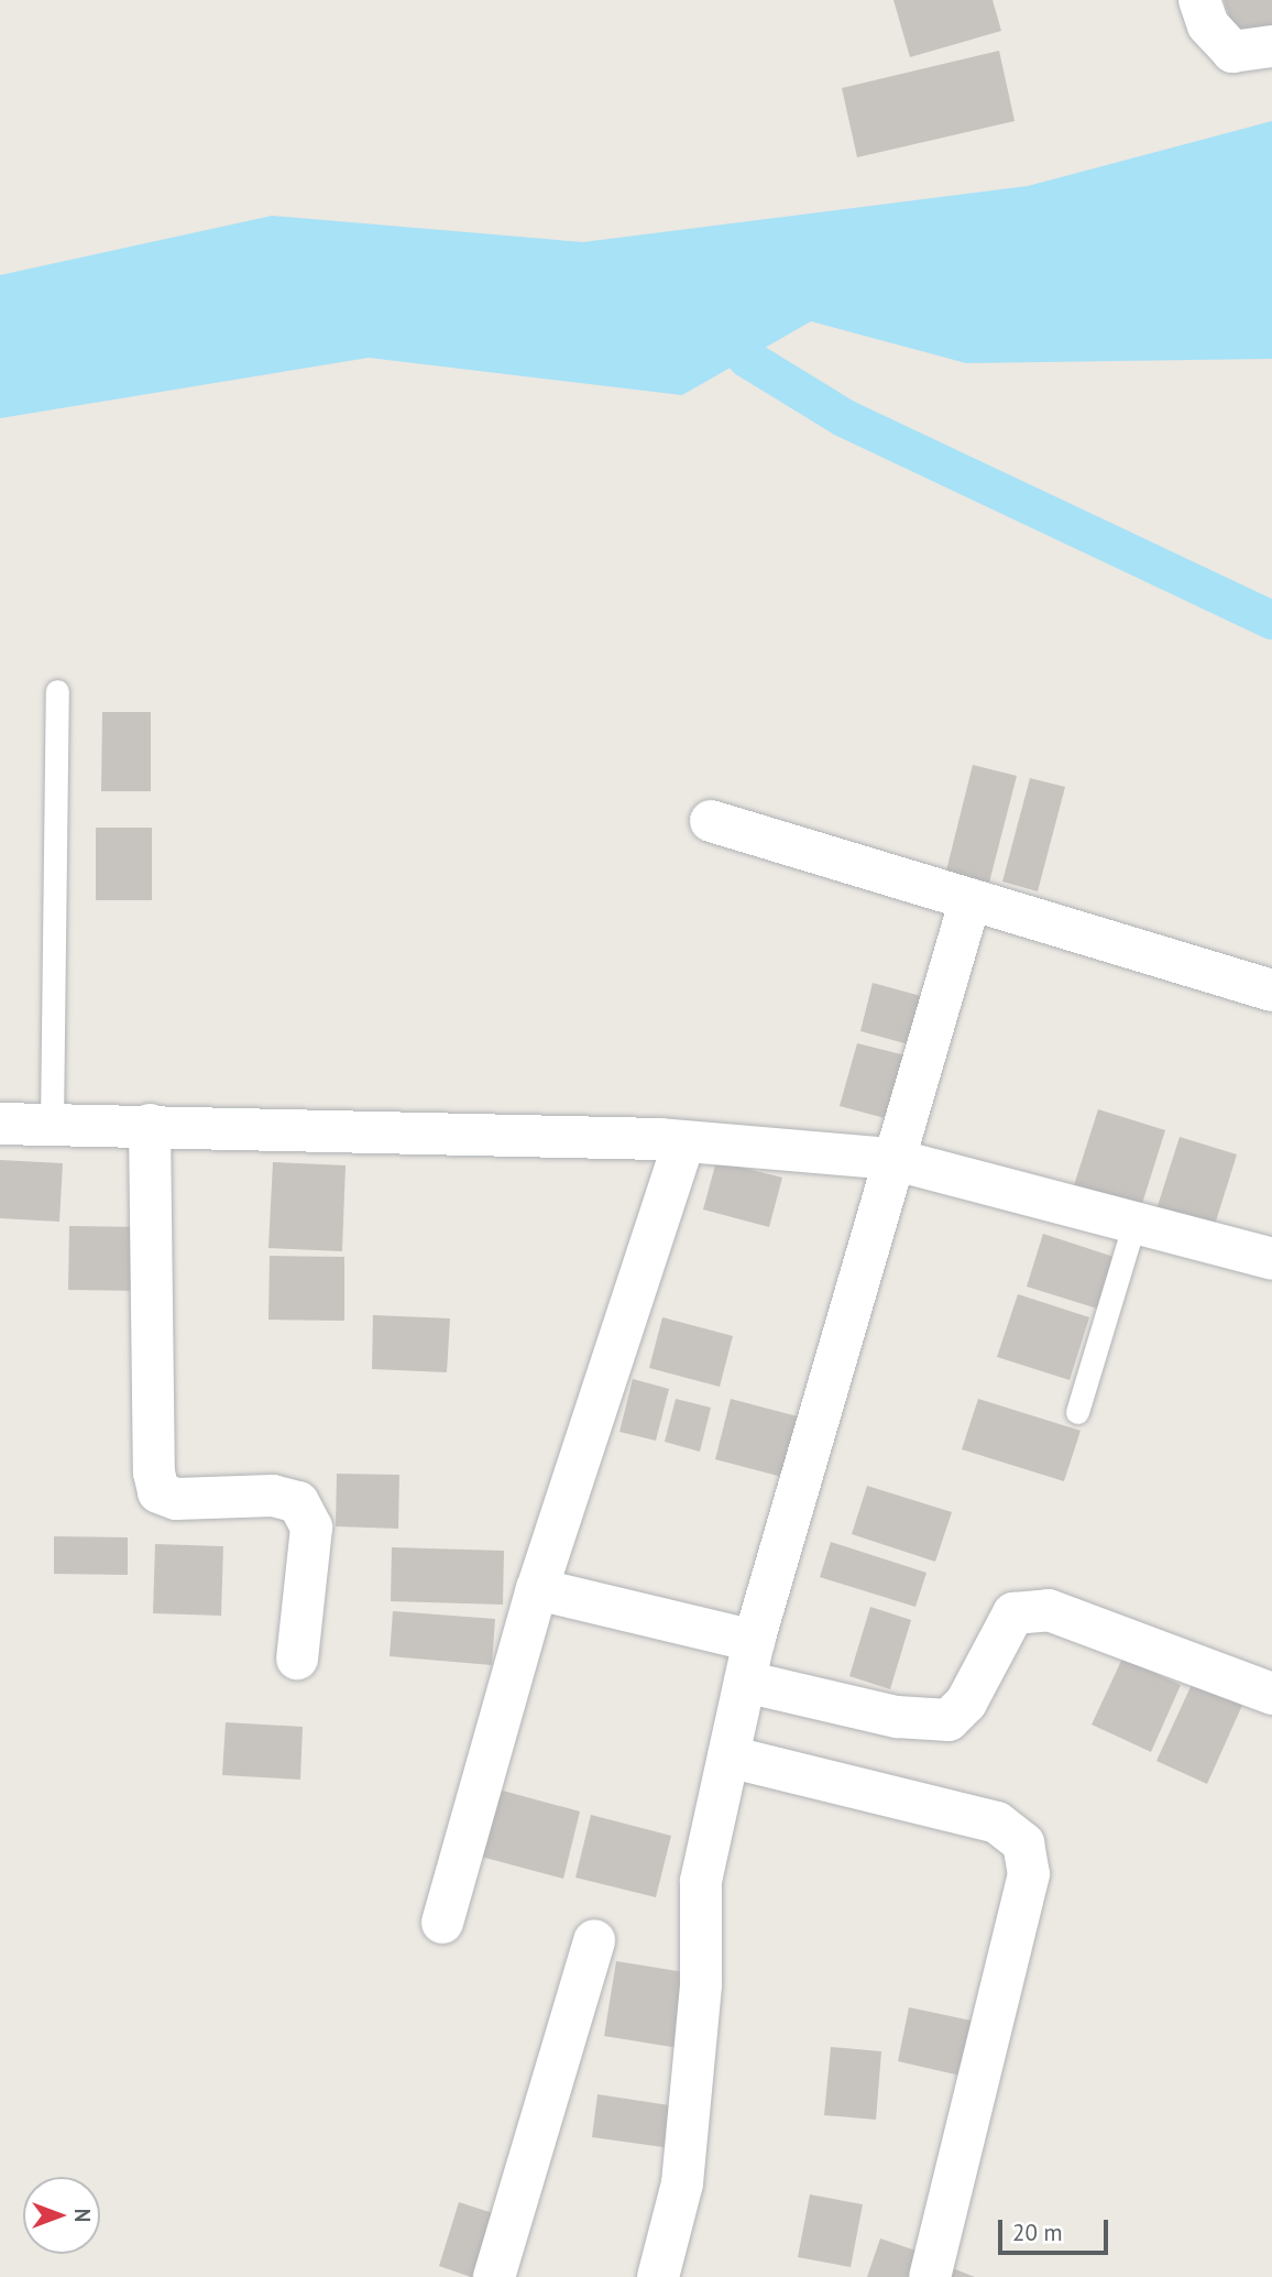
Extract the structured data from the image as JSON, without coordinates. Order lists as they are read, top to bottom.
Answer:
{
  "scale_bar": "20 m",
  "north": "right"
}
